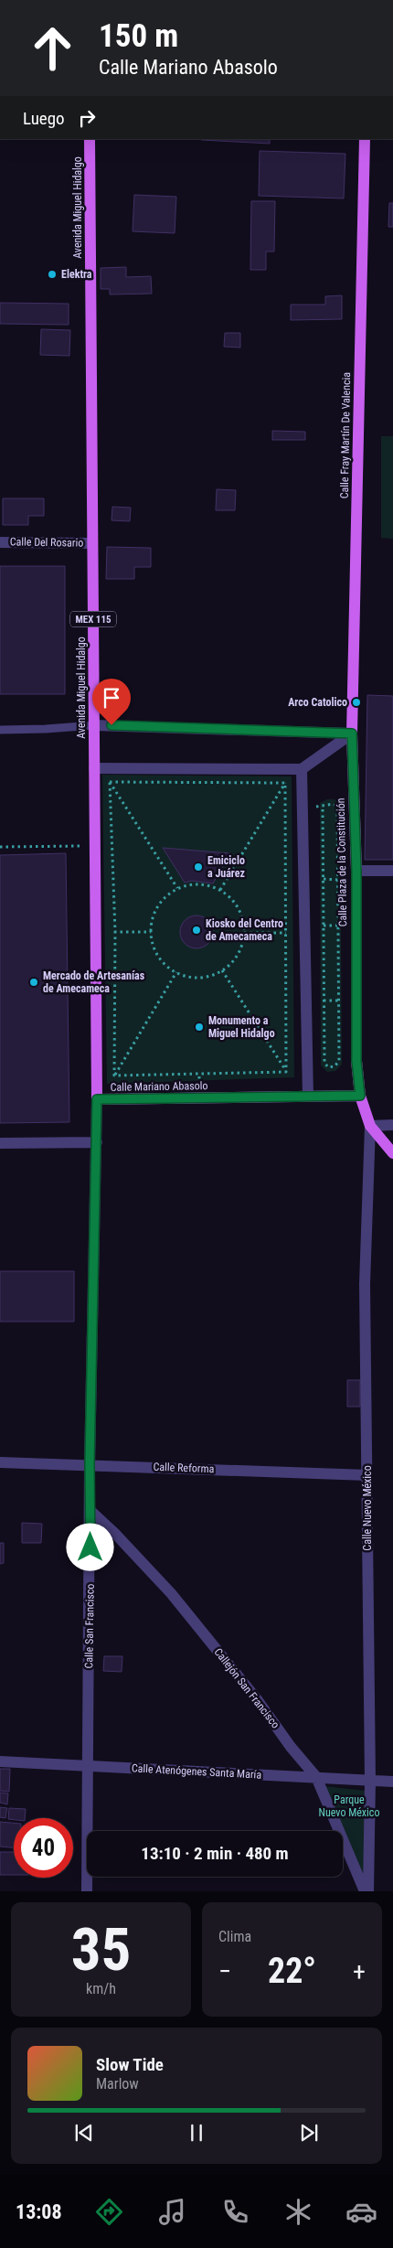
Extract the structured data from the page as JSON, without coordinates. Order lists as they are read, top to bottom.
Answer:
{
  "streets": {
    "main road": [
      "Avenida Miguel Hidalgo",
      "Calle Fray Martín De Valencia",
      "MEX 115",
      "Calle Plaza de la Constitución",
      "Calle Mariano Abasolo"
    ],
    "street": [
      "Calle Del Rosario",
      "Calle Reforma",
      "Calle Nuevo México",
      "Calle San Francisco",
      "Callejón San Francisco",
      "Calle Atenógenes Santa María"
    ]
  },
  "crossings": [
    ["Avenida Miguel Hidalgo", "Calle Del Rosario"],
    ["Avenida Miguel Hidalgo", "Calle Mariano Abasolo"],
    ["Calle Fray Martín De Valencia", "Calle Plaza de la Constitución"],
    ["Calle Plaza de la Constitución", "Calle Mariano Abasolo"],
    ["Calle Plaza de la Constitución", "Calle Nuevo México"],
    ["Calle Mariano Abasolo", "Calle San Francisco"],
    ["Calle Reforma", "Calle Nuevo México"],
    ["Calle Reforma", "Calle San Francisco"],
    ["Calle Nuevo México", "Calle Atenógenes Santa María"],
    ["Calle San Francisco", "Callejón San Francisco"],
    ["Calle San Francisco", "Calle Atenógenes Santa María"],
    ["Callejón San Francisco", "Calle Atenógenes Santa María"]
  ],
  "parks": ["Parque Nuevo México"],
  "places": [
    "Elektra",
    "Arco Catolico",
    "Emiciclo a Juárez",
    "Kiosko del Centro de Amecameca",
    "Mercado de Artesanías de Amecameca",
    "Monumento a Miguel Hidalgo"
  ],
  "page": {
    "turn": ["150 m", "Calle Mariano Abasolo"],
    "then": "Luego",
    "limit": "40",
    "trip": "13:10 · 2 min · 480 m",
    "tile": [
      ["35", "km/h"],
      "Clima"
    ],
    "heat": ["−", "22°", "+"],
    "song": ["Slow Tide", "Marlow"],
    "tabs": "13:08"
  }
}
